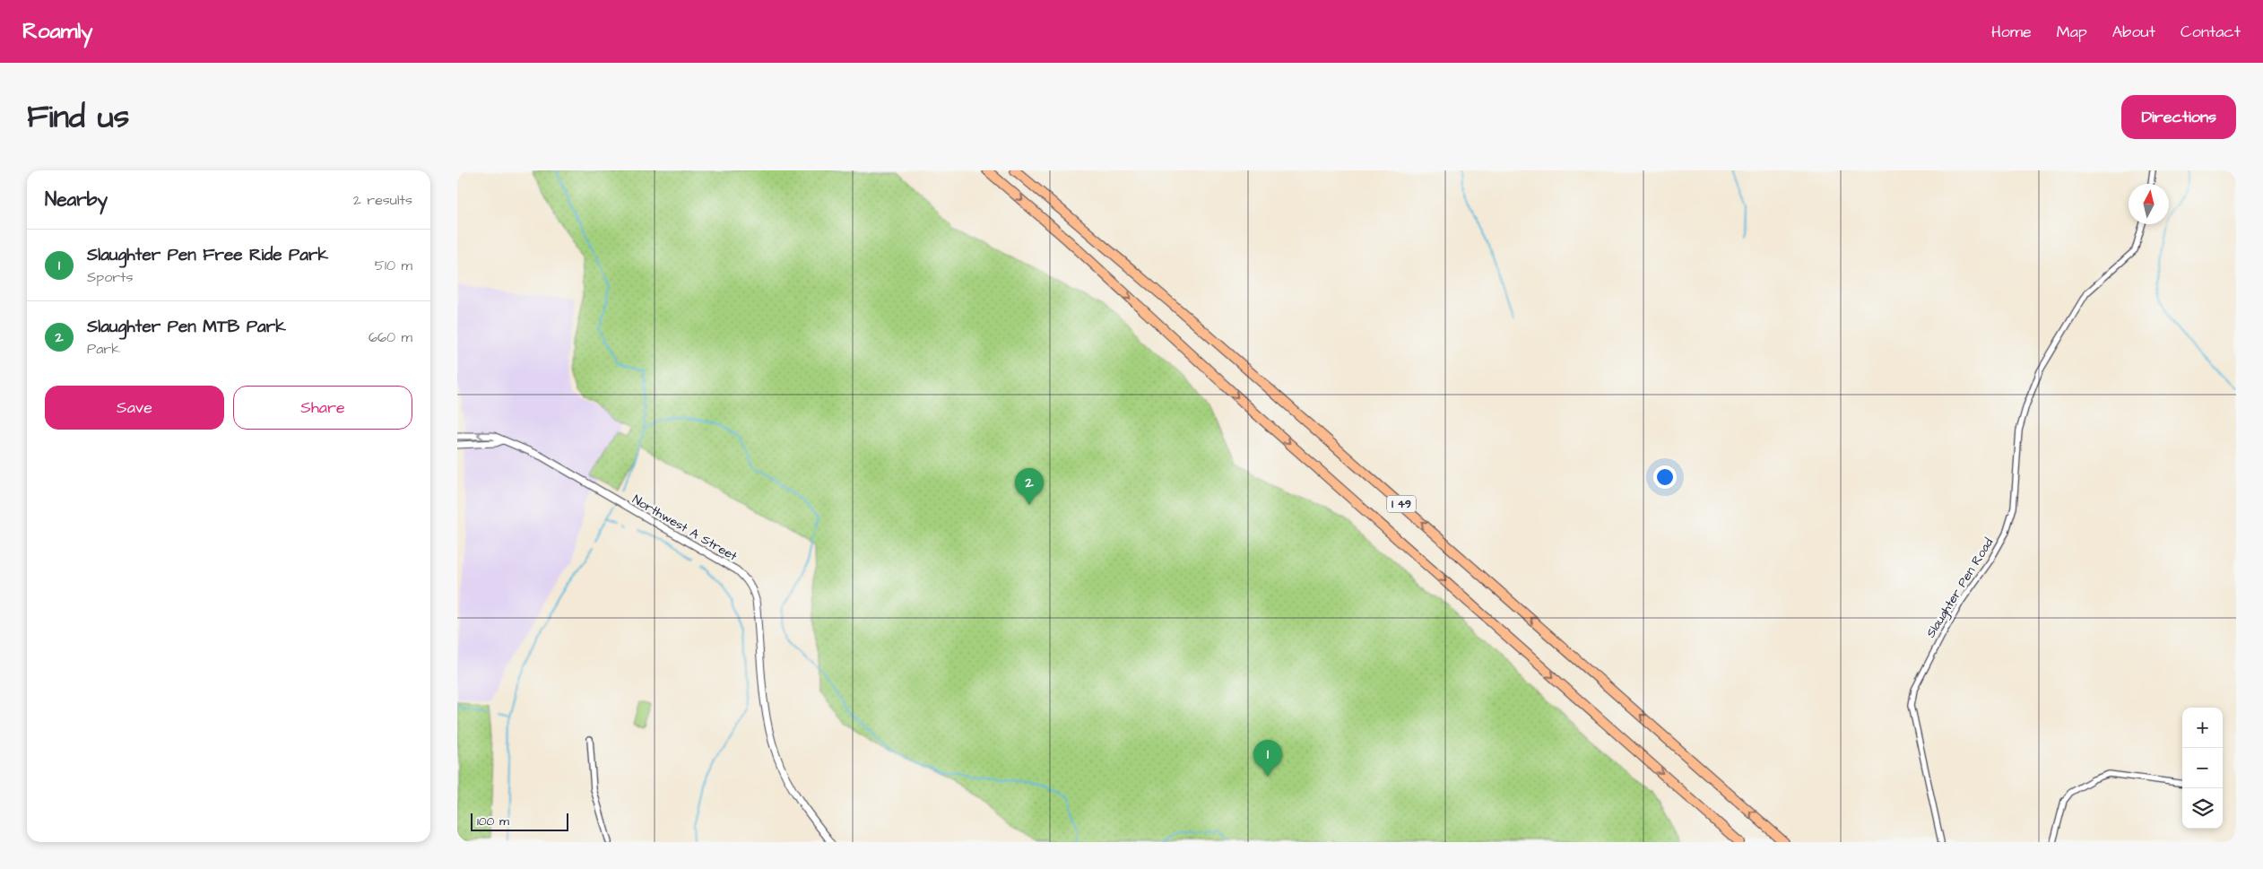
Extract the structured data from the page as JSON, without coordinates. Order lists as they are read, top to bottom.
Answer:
{
  "streets": {
    "highway": ["I 49"],
    "street": ["Northwest A Street", "Slaughter Pen Road"]
  },
  "scale_bar": "100 m",
  "north": "top",
  "page": {
    "header": "Roamly",
    "nav": [
      "Home",
      "Map",
      "About",
      "Contact"
    ],
    "title": "Find us",
    "buttons": [
      "Directions",
      ["Save", "Share"]
    ],
    "heading": ["Nearby", "2 results"],
    "list": [
      {
        "mark": "1",
        "name": "Slaughter Pen Free Ride Park",
        "note": "Sports",
        "value": "510 m"
      },
      {
        "mark": "2",
        "name": "Slaughter Pen MTB Park",
        "note": "Park",
        "value": "660 m"
      }
    ],
    "pins": ["2", "1"],
    "map_buttons": ["+", "−"],
    "scale": "100 m"
  }
}
